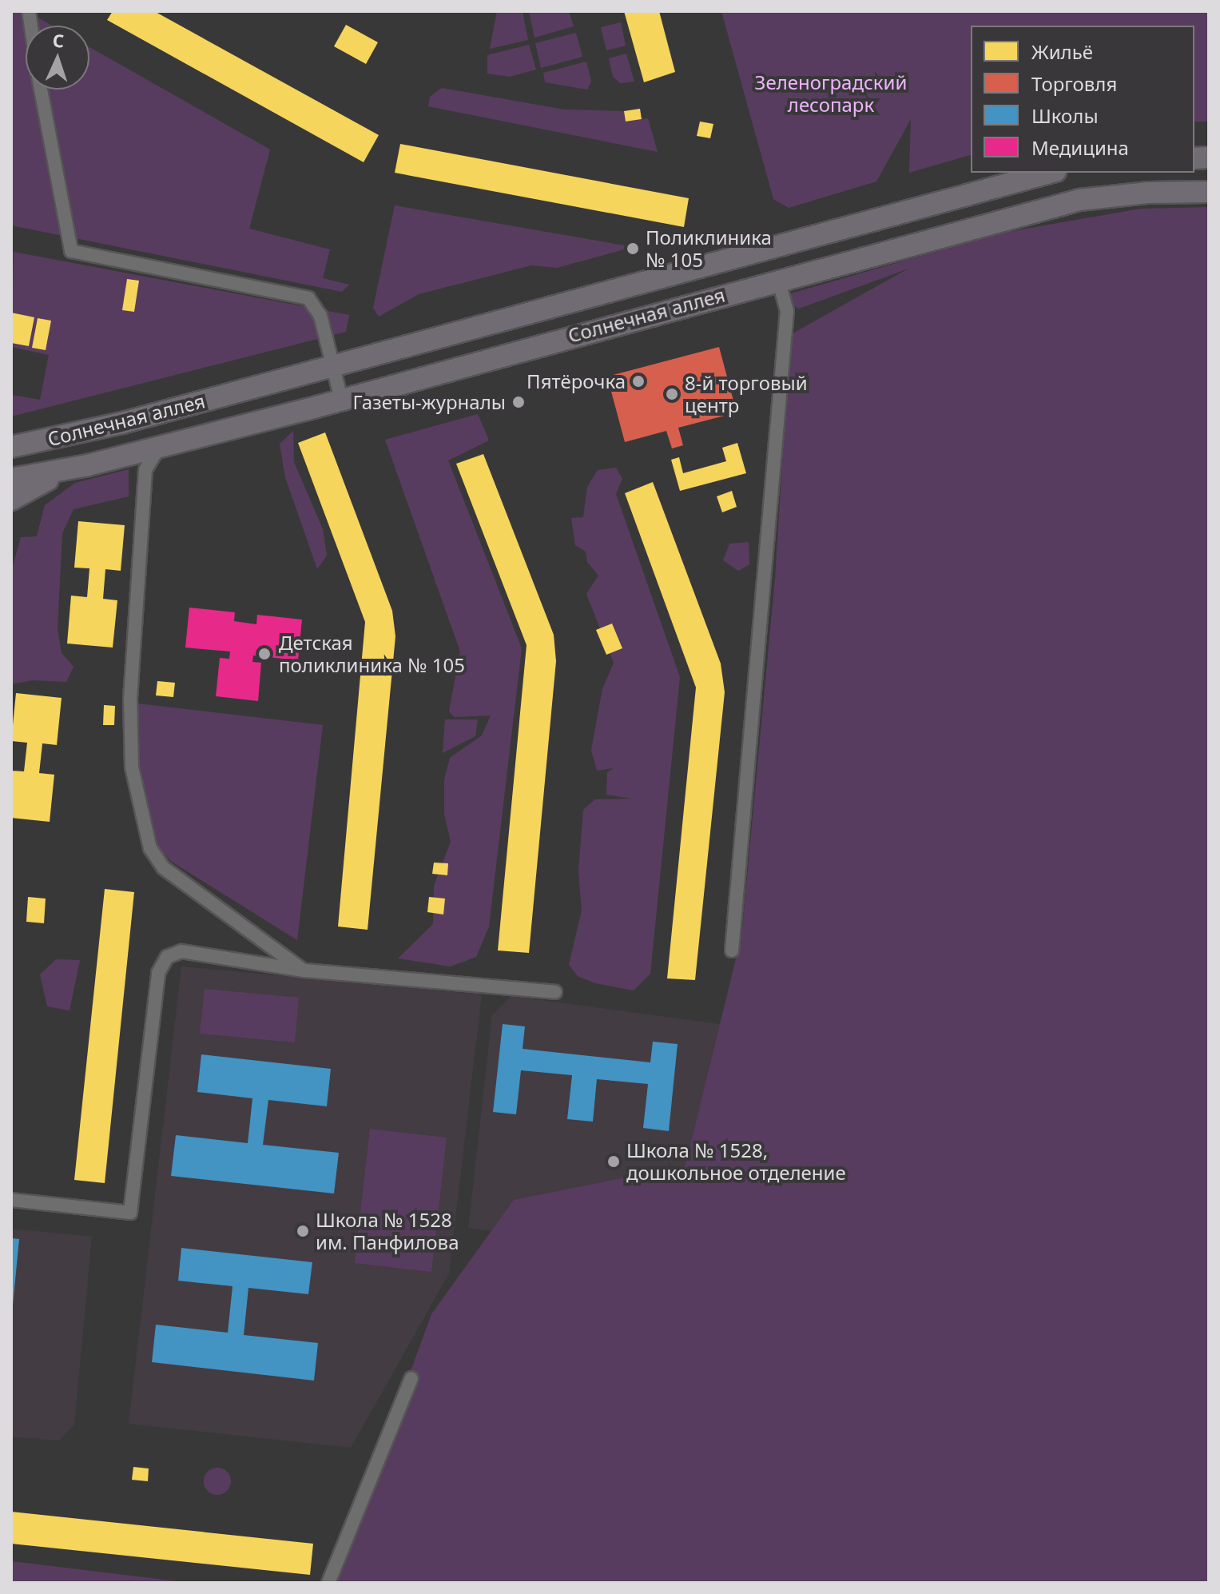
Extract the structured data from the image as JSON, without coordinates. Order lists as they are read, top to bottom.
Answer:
{
  "streets": {
    "main road": ["Солнечная аллея"]
  },
  "parks": ["Зеленоградский лесопарк"],
  "places": [
    "Поликлиника № 105",
    "Пятёрочка",
    "8-й торговый центр",
    "Газеты-журналы",
    "Детская поликлиника № 105",
    "Школа № 1528, дошкольное отделение",
    "Школа № 1528 им. Панфилова"
  ],
  "legend": [
    "Жильё",
    "Торговля",
    "Школы",
    "Медицина"
  ],
  "north": "top"
}
